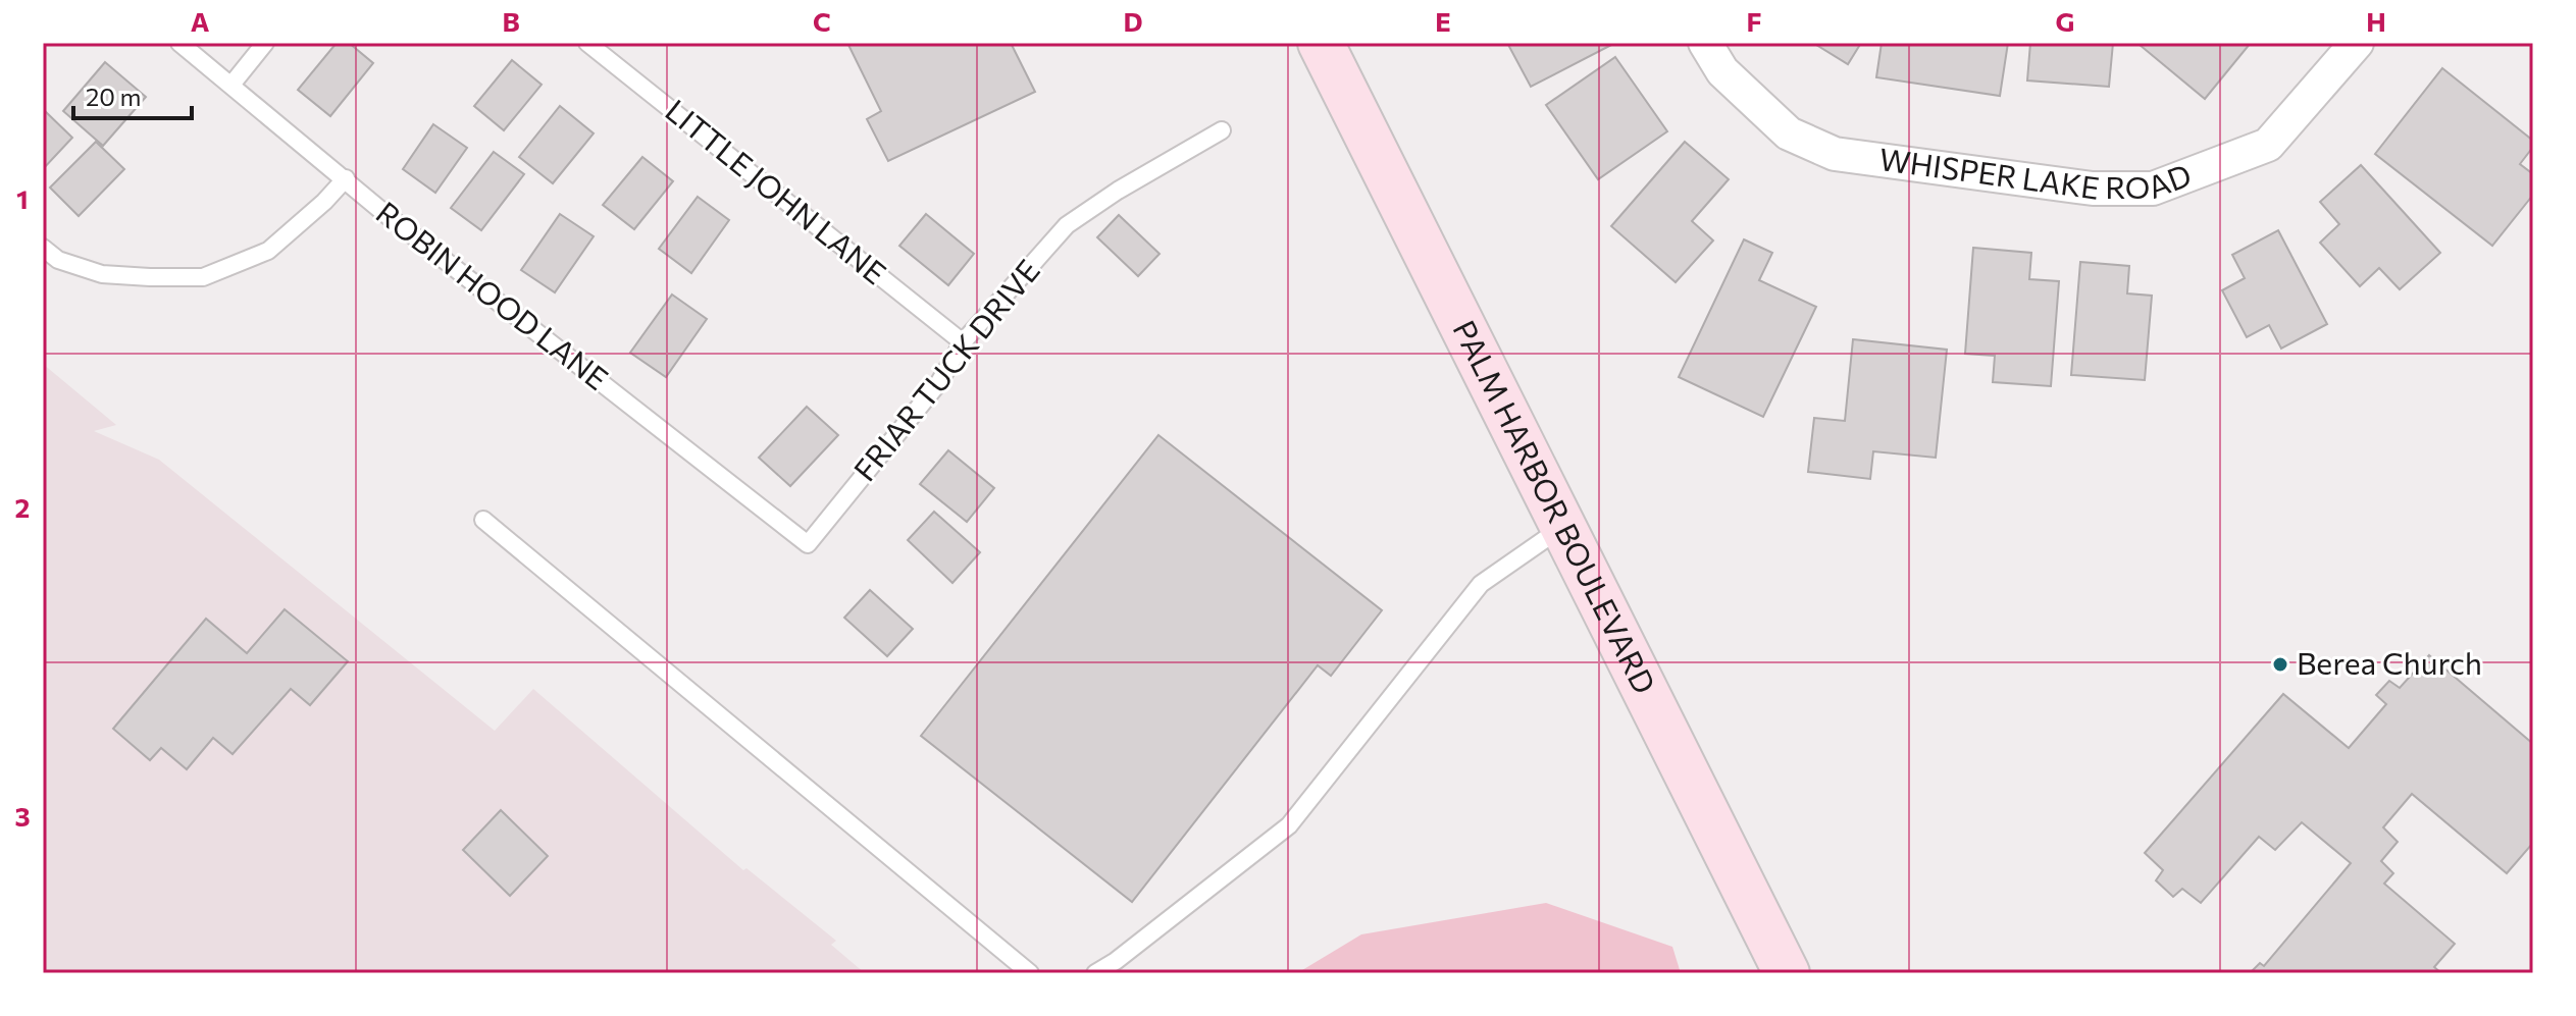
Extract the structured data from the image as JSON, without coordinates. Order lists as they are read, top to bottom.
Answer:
{
  "streets": {
    "main road": ["PALM HARBOR BOULEVARD"],
    "street": ["WHISPER LAKE ROAD"],
    "lane": ["LITTLE JOHN LANE", "ROBIN HOOD LANE", "FRIAR TUCK DRIVE"]
  },
  "crossings": [
    ["LITTLE JOHN LANE", "FRIAR TUCK DRIVE"],
    ["ROBIN HOOD LANE", "FRIAR TUCK DRIVE"]
  ],
  "places": ["Berea Church"],
  "scale_bar": "20 m",
  "grid": {
    "columns": [
      "A",
      "B",
      "C",
      "D",
      "E",
      "F",
      "G",
      "H"
    ],
    "rows": ["1", "2", "3"]
  }
}
